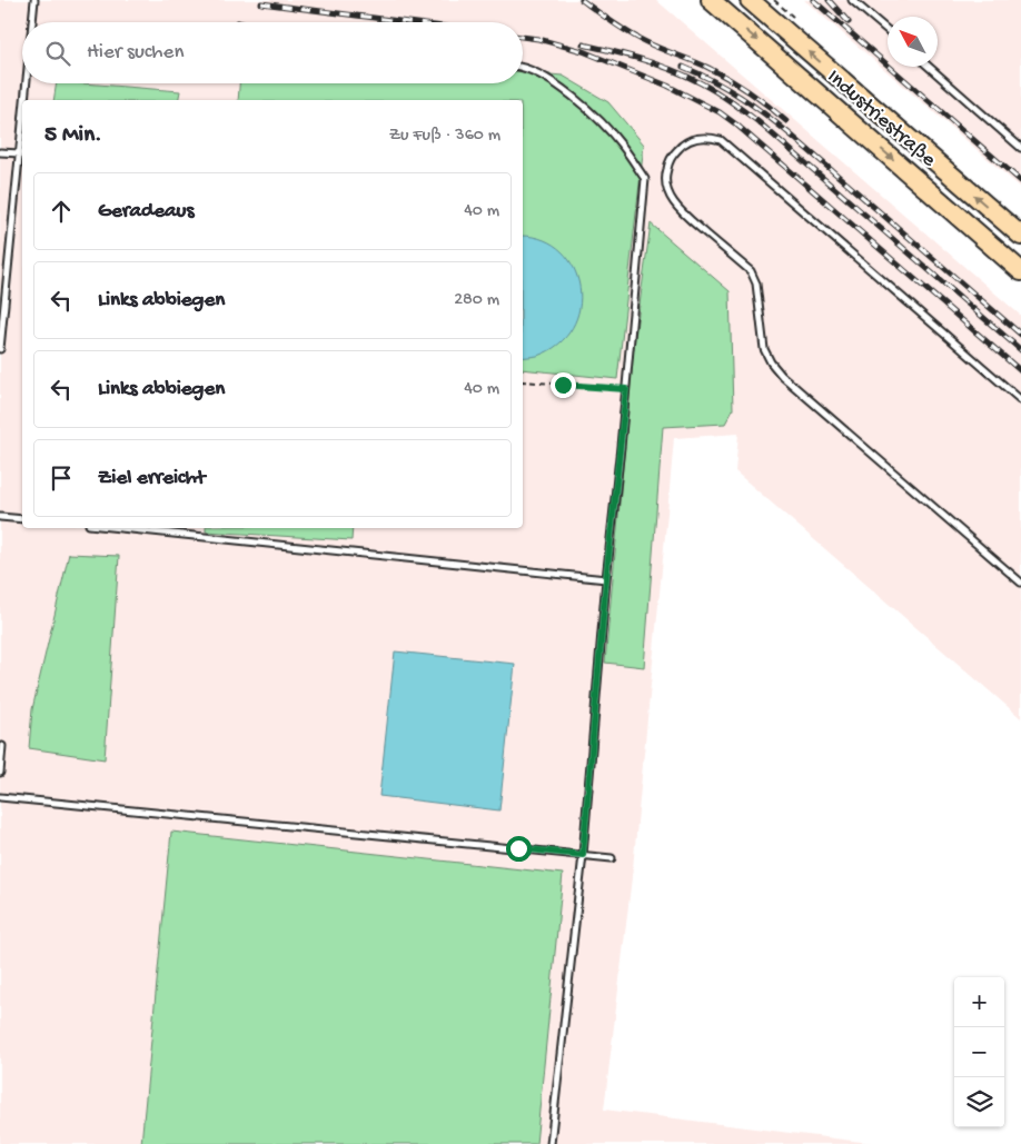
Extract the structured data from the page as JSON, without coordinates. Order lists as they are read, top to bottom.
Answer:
{
  "streets": {
    "highway": ["Industriestraße"]
  },
  "north": "top left",
  "page": {
    "search": "Hier suchen",
    "heading": ["5 Min.", "Zu Fuß · 360 m"],
    "list": [
      ["Geradeaus", "40 m"],
      ["Links abbiegen", "280 m"],
      ["Links abbiegen", "40 m"],
      "Ziel erreicht"
    ],
    "map_buttons": ["+", "−"]
  }
}
